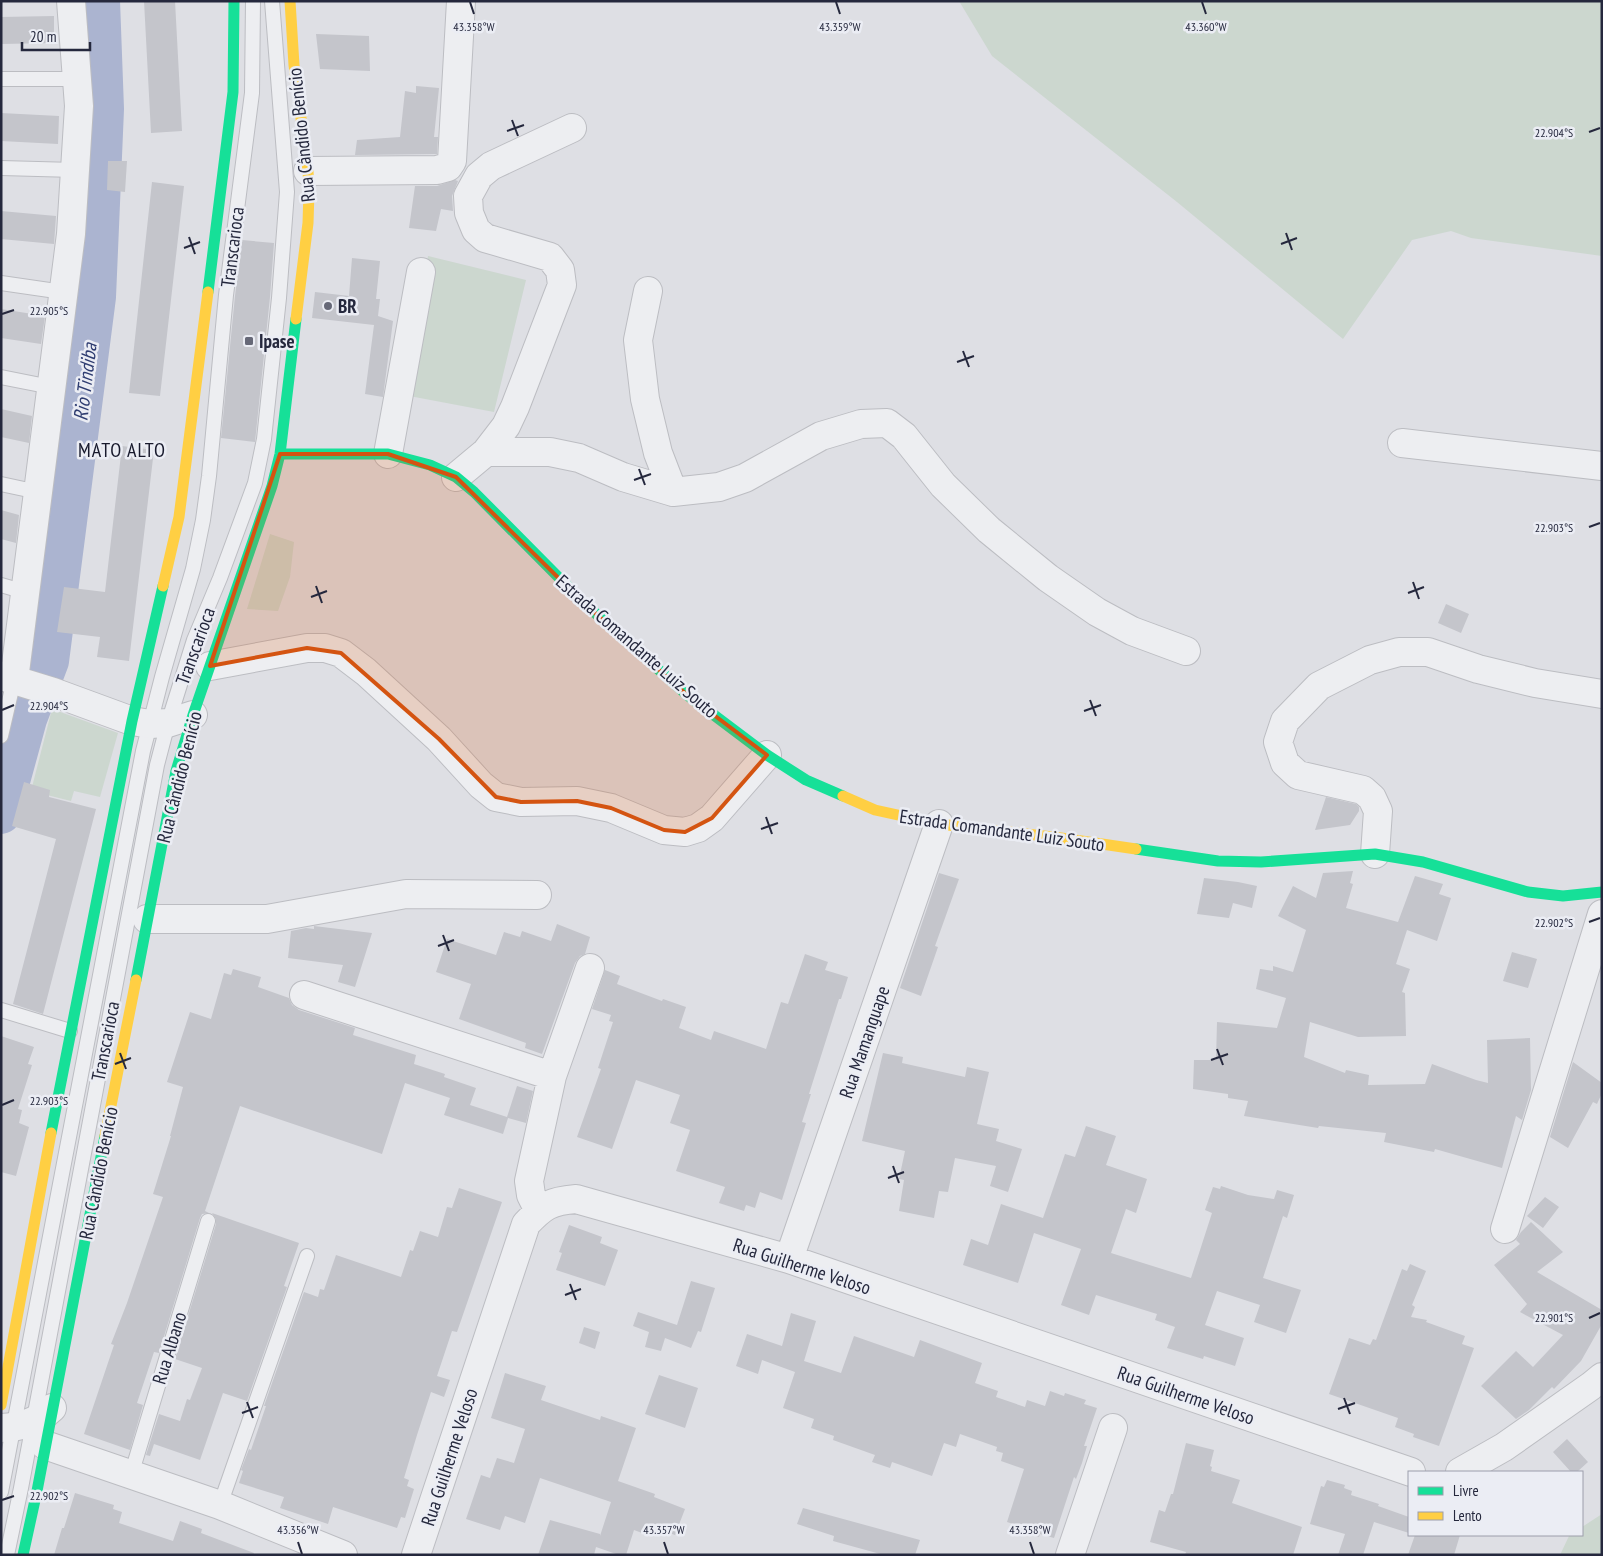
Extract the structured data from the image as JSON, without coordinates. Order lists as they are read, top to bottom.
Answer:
{
  "streets": {
    "main road": ["Rua Cândido Benício", "Estrada Comandante Luiz Souto"],
    "street": ["Rua Mamanguape", "Rua Guilherme Veloso"],
    "lane": ["Transcarioca", "Rua Albano"]
  },
  "crossings": [
    ["Rua Cândido Benício", "Transcarioca"],
    ["Rua Cândido Benício", "Estrada Comandante Luiz Souto"],
    ["Estrada Comandante Luiz Souto", "Rua Mamanguape"],
    ["Rua Mamanguape", "Rua Guilherme Veloso"]
  ],
  "districts": ["MATO ALTO"],
  "water": ["Rio Tindiba"],
  "places": {
    "other": ["BR"],
    "transit": ["Ipase"]
  },
  "legend": ["Livre", "Lento"],
  "scale_bar": "20 m",
  "coordinates": [
    "43.360°W",
    "43.358°W",
    "43.359°W",
    "22.904°S",
    "22.905°S",
    "22.903°S",
    "22.902°S",
    "22.901°S",
    "43.356°W",
    "43.357°W"
  ]
}
